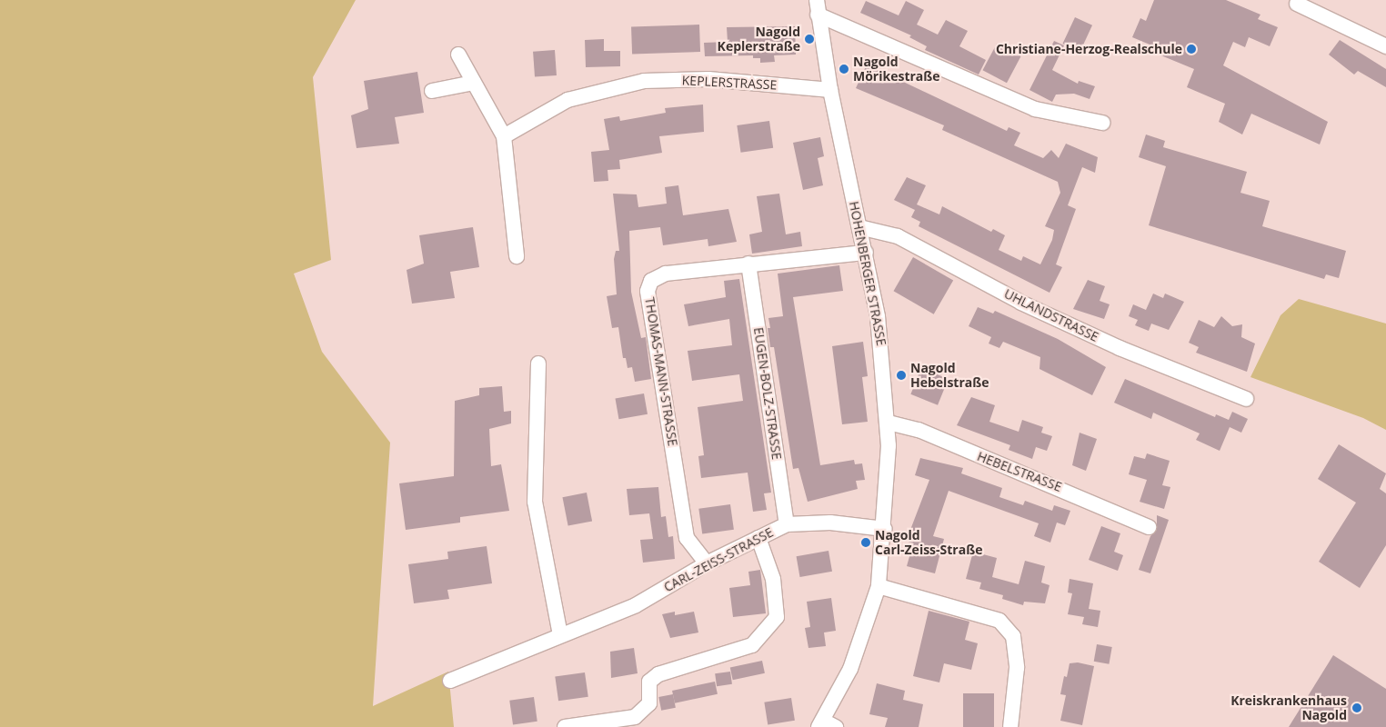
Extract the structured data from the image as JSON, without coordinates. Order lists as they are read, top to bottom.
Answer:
{
  "streets": {
    "street": [
      "KEPLERSTRASSE",
      "HOHENBERGER STRASSE",
      "UHLANDSTRASSE",
      "THOMAS-MANN-STRASSE",
      "EUGEN-BOLZ-STRASSE",
      "HEBELSTRASSE",
      "CARL-ZEISS-STRASSE"
    ]
  },
  "crossings": [
    ["KEPLERSTRASSE", "HOHENBERGER STRASSE"],
    ["HOHENBERGER STRASSE", "UHLANDSTRASSE"],
    ["HOHENBERGER STRASSE", "THOMAS-MANN-STRASSE"],
    ["HOHENBERGER STRASSE", "HEBELSTRASSE"],
    ["HOHENBERGER STRASSE", "CARL-ZEISS-STRASSE"],
    ["THOMAS-MANN-STRASSE", "EUGEN-BOLZ-STRASSE"],
    ["THOMAS-MANN-STRASSE", "CARL-ZEISS-STRASSE"],
    ["EUGEN-BOLZ-STRASSE", "CARL-ZEISS-STRASSE"]
  ],
  "places": [
    "Nagold Keplerstraße",
    "Christiane-Herzog-Realschule",
    "Nagold Mörikestraße",
    "Nagold Hebelstraße",
    "Nagold Carl-Zeiss-Straße",
    "Kreiskrankenhaus Nagold"
  ]
}
